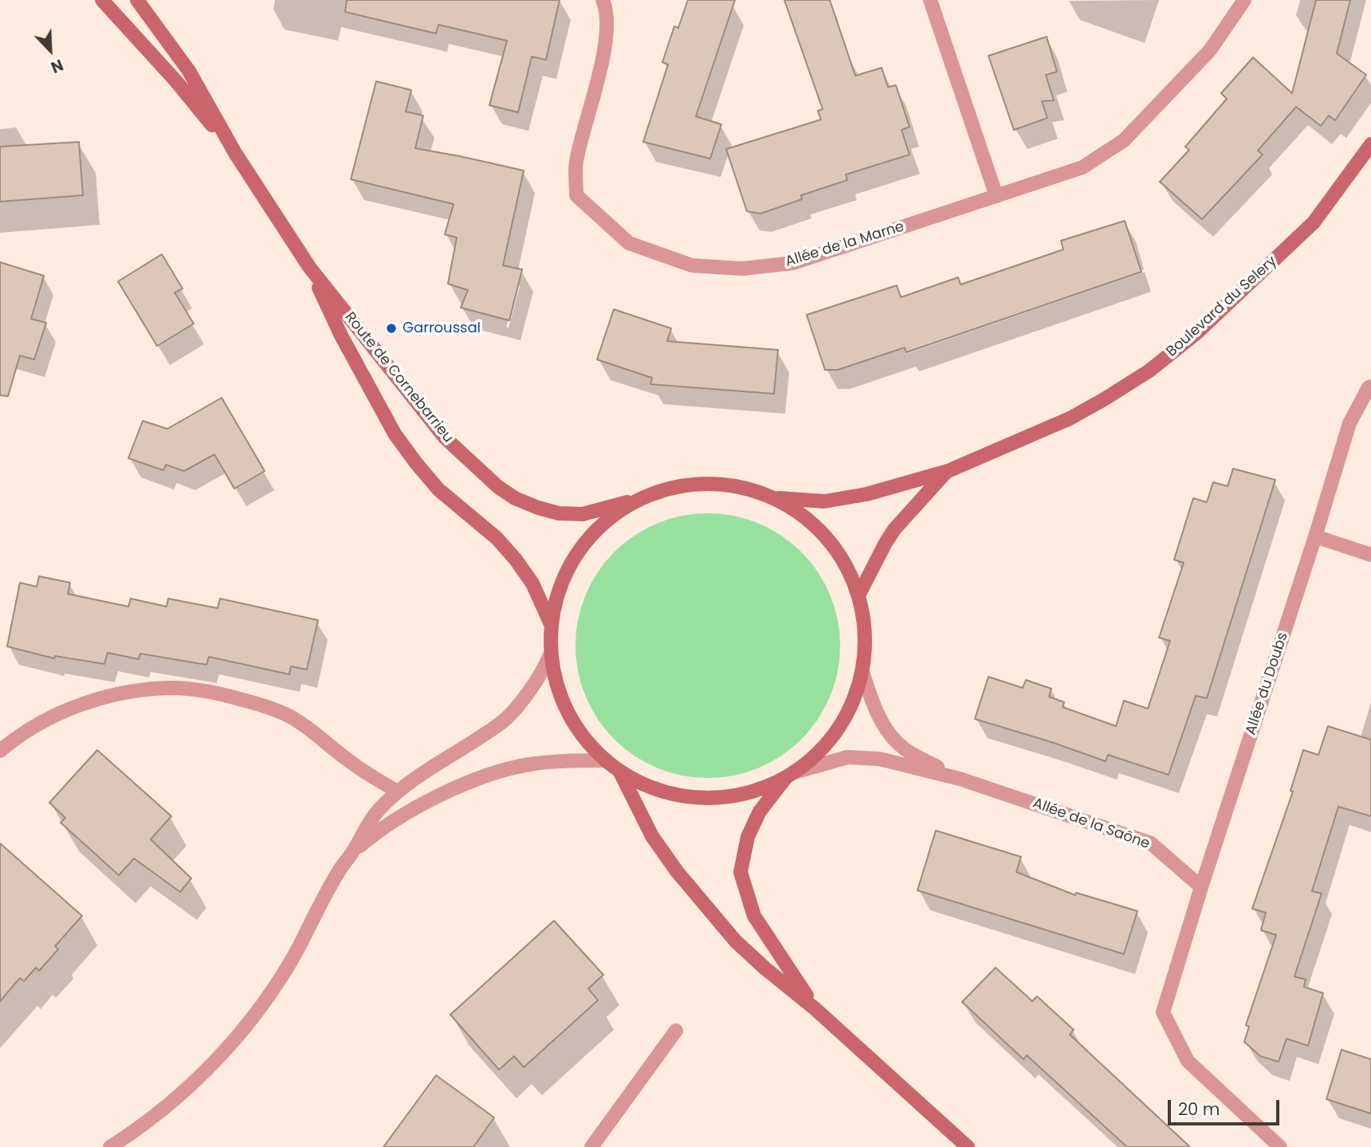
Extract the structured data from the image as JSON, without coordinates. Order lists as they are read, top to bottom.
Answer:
{
  "streets": {
    "main road": ["Boulevard du Selery", "Route de Cornebarrieu"],
    "street": ["Allée de la Marne", "Allée du Doubs", "Allée de la Saône"]
  },
  "crossings": [
    ["Allée du Doubs", "Allée de la Saône"]
  ],
  "places": ["Garroussal"],
  "scale_bar": "20 m",
  "north": "bottom right"
}
